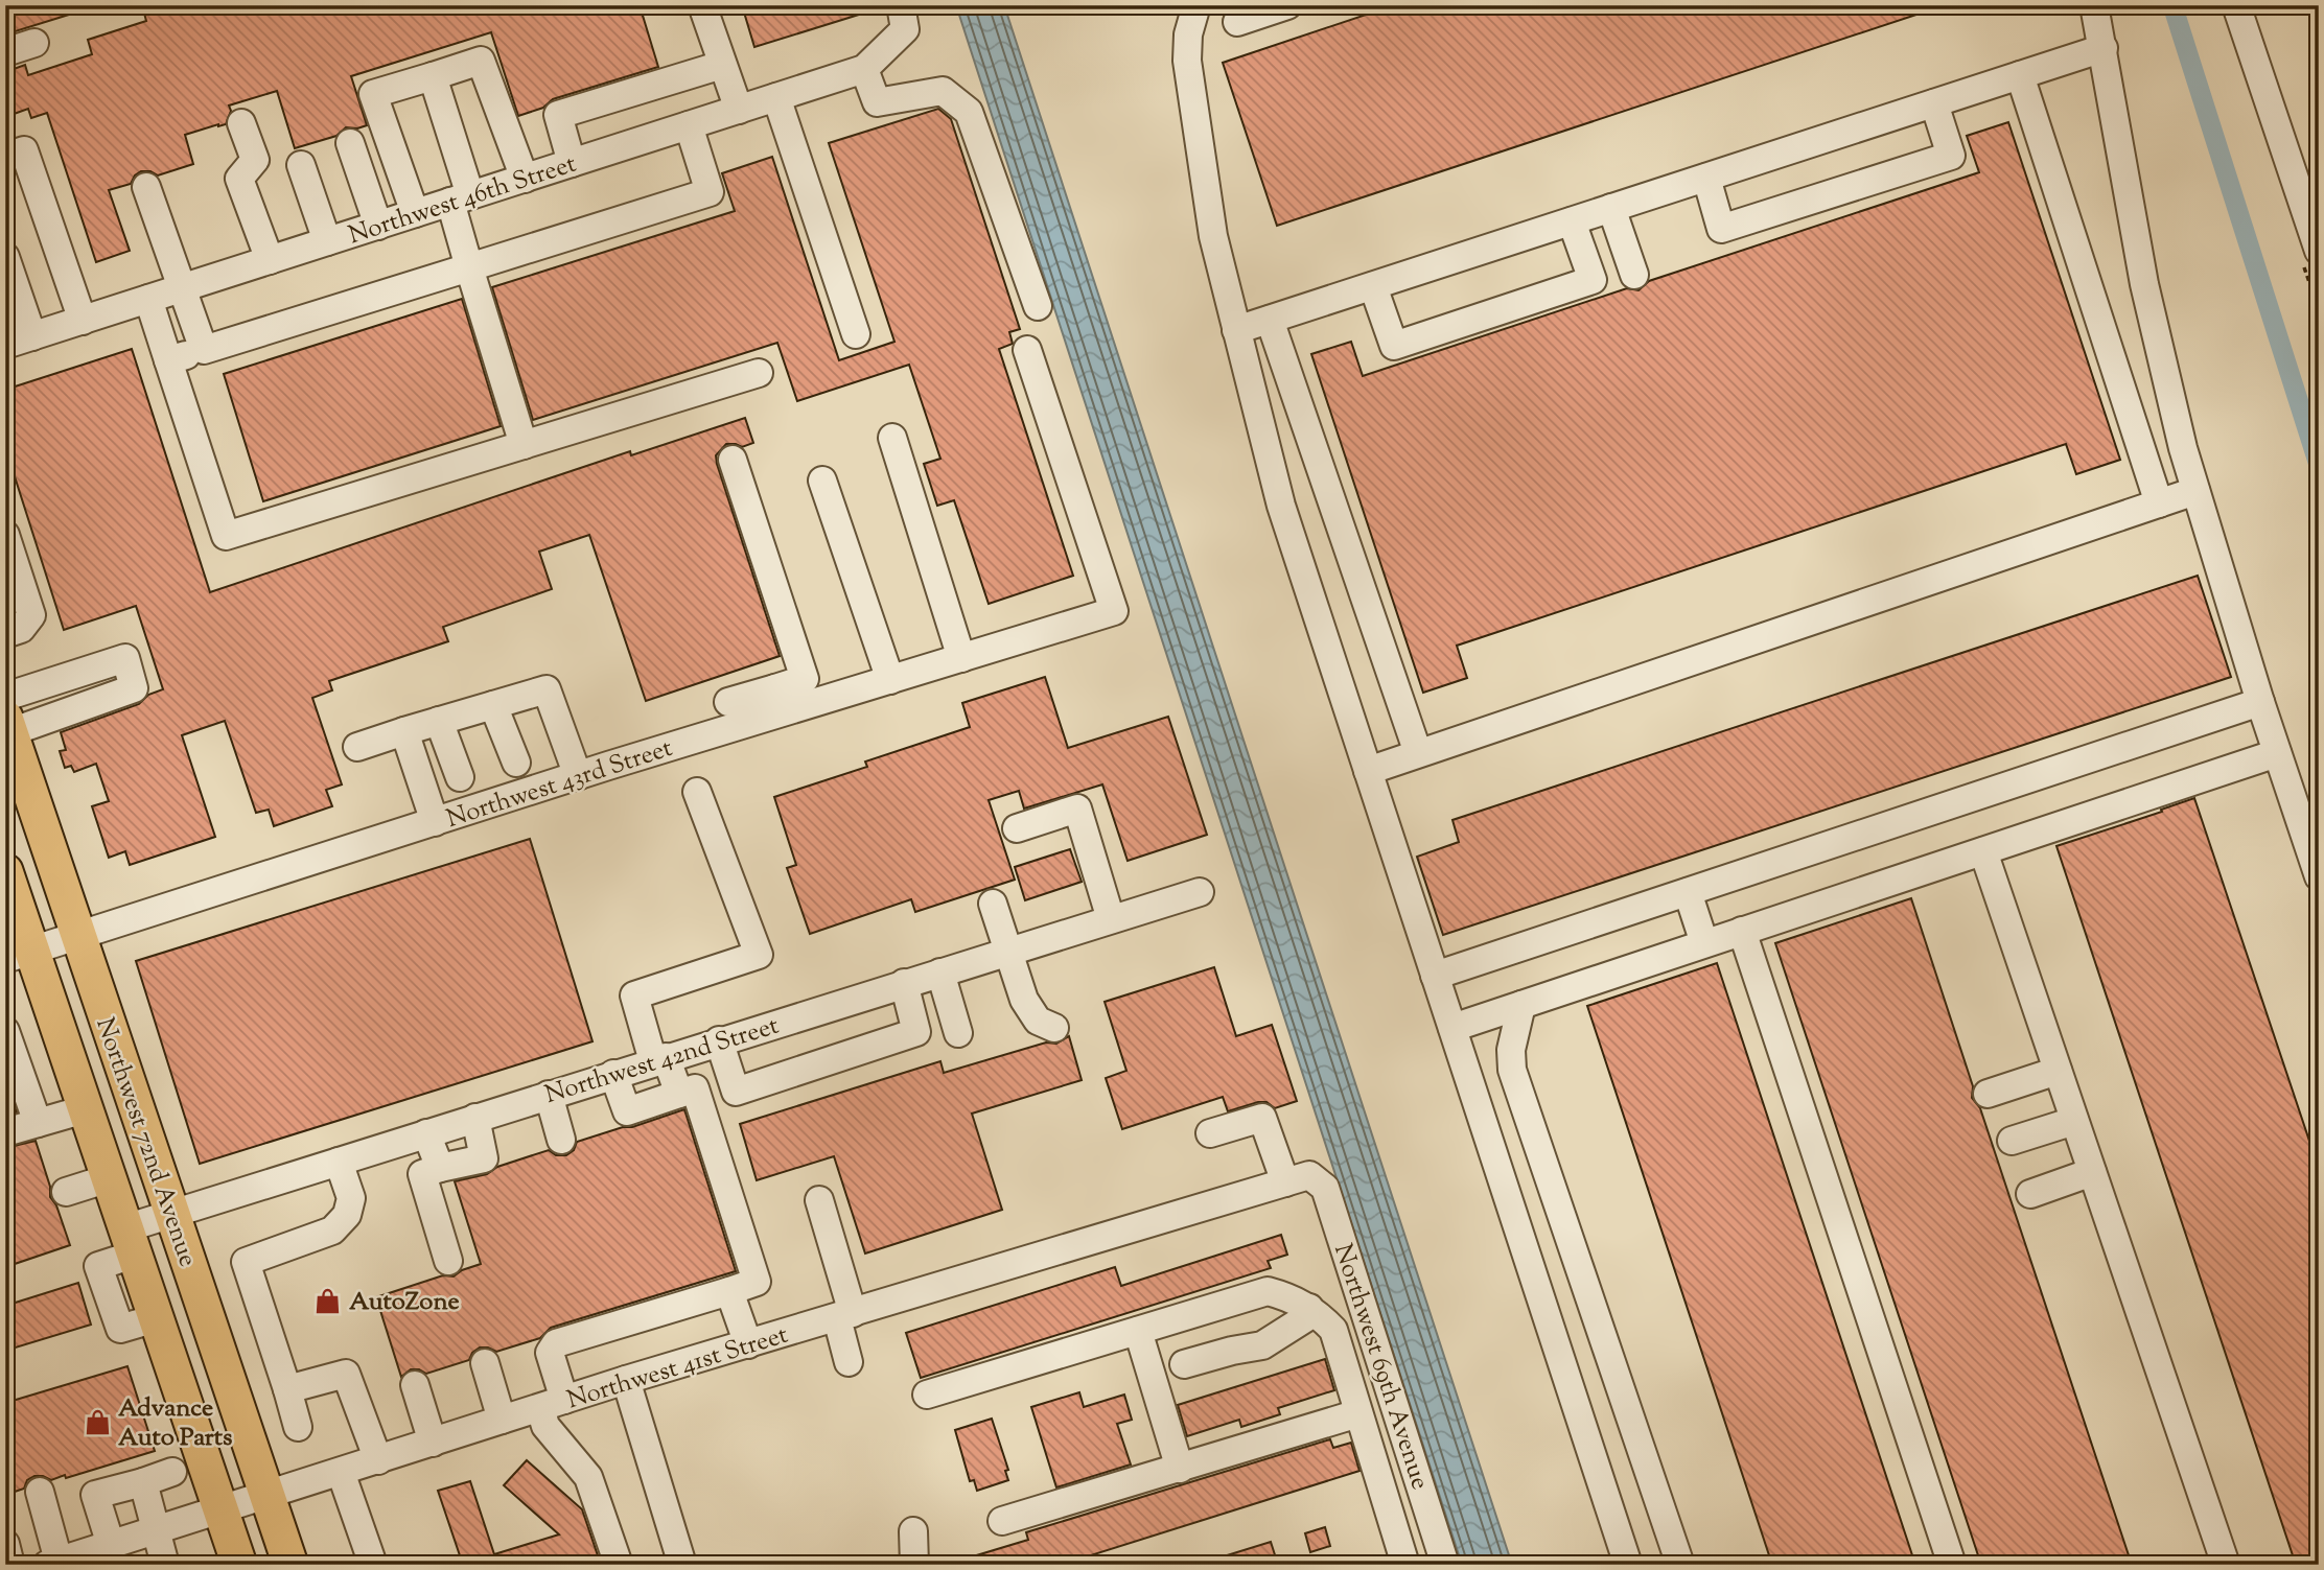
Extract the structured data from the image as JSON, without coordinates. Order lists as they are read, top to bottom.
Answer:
{
  "streets": {
    "main road": ["Northwest 72nd Avenue"],
    "street": [
      "Northwest 46th Street",
      "Northwest 43rd Street",
      "Northwest 42nd Street",
      "Northwest 41st Street",
      "Northwest 69th Avenue"
    ]
  },
  "crossings": [
    ["Northwest 43rd Street", "Northwest 72nd Avenue"],
    ["Northwest 42nd Street", "Northwest 72nd Avenue"],
    ["Northwest 72nd Avenue", "Northwest 41st Street"],
    ["Northwest 41st Street", "Northwest 69th Avenue"]
  ],
  "places": {
    "shop": ["AutoZone", "Advance Auto Parts"]
  }
}
